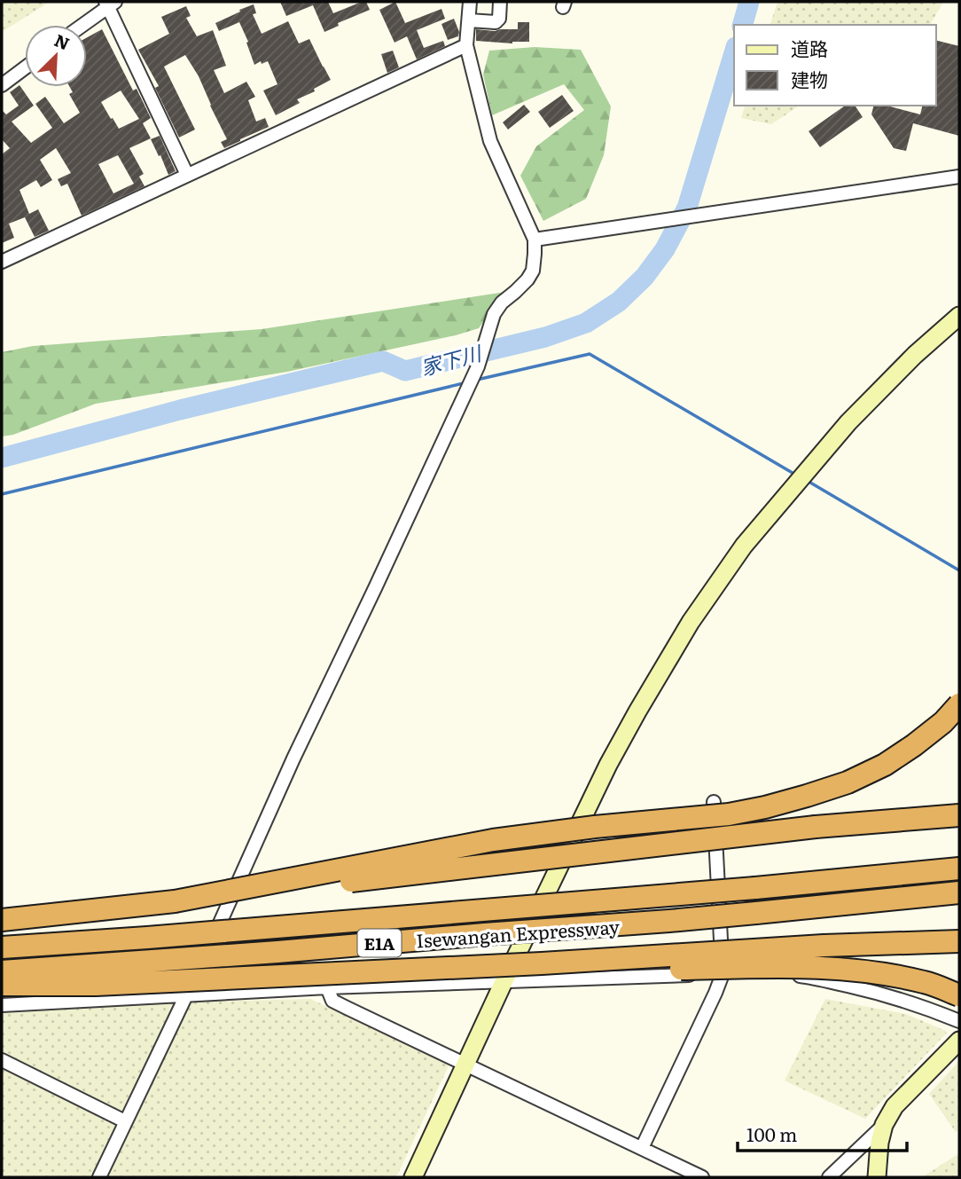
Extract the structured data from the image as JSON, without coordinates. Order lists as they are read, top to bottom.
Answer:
{
  "streets": {
    "highway": ["Isewangan Expressway", "E1A"]
  },
  "water": ["家下川"],
  "legend": ["道路", "建物"],
  "scale_bar": "100 m",
  "north": "top right"
}
